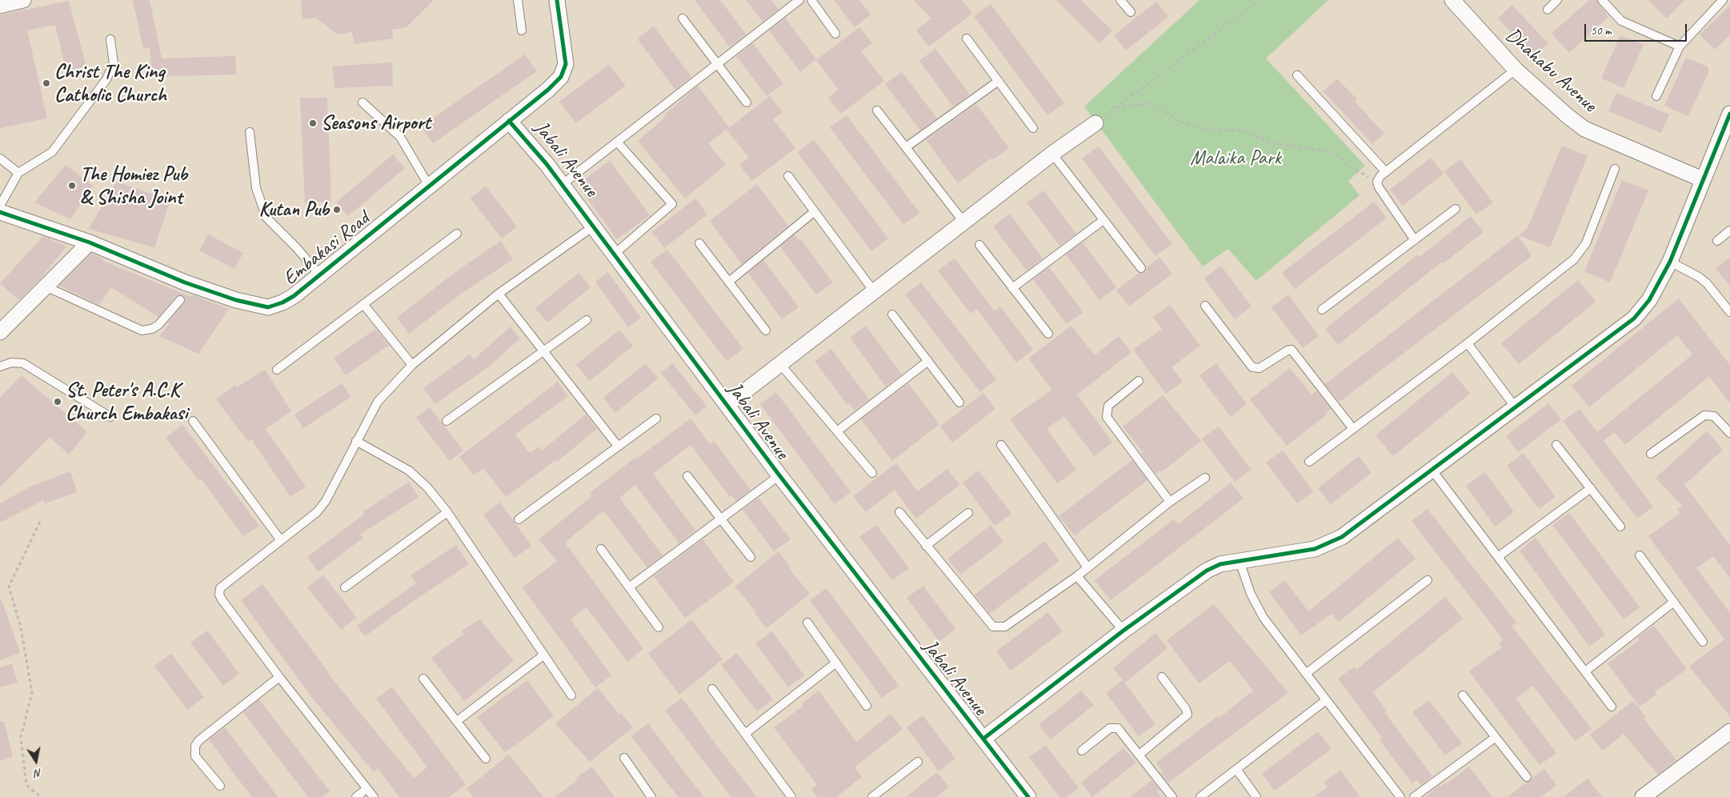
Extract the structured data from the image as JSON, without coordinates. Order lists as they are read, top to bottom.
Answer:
{
  "streets": {
    "street": ["Dhahabu Avenue", "Jabali Avenue", "Embakasi Road"]
  },
  "crossings": [
    ["Jabali Avenue", "Embakasi Road"]
  ],
  "parks": ["Malaika Park"],
  "places": [
    "Christ The King Catholic Church",
    "Seasons Airport",
    "The Homiez Pub & Shisha Joint",
    "Kutan Pub",
    "St. Peter's A.C.K Church Embakasi"
  ],
  "scale_bar": "50 m",
  "north": "bottom"
}
